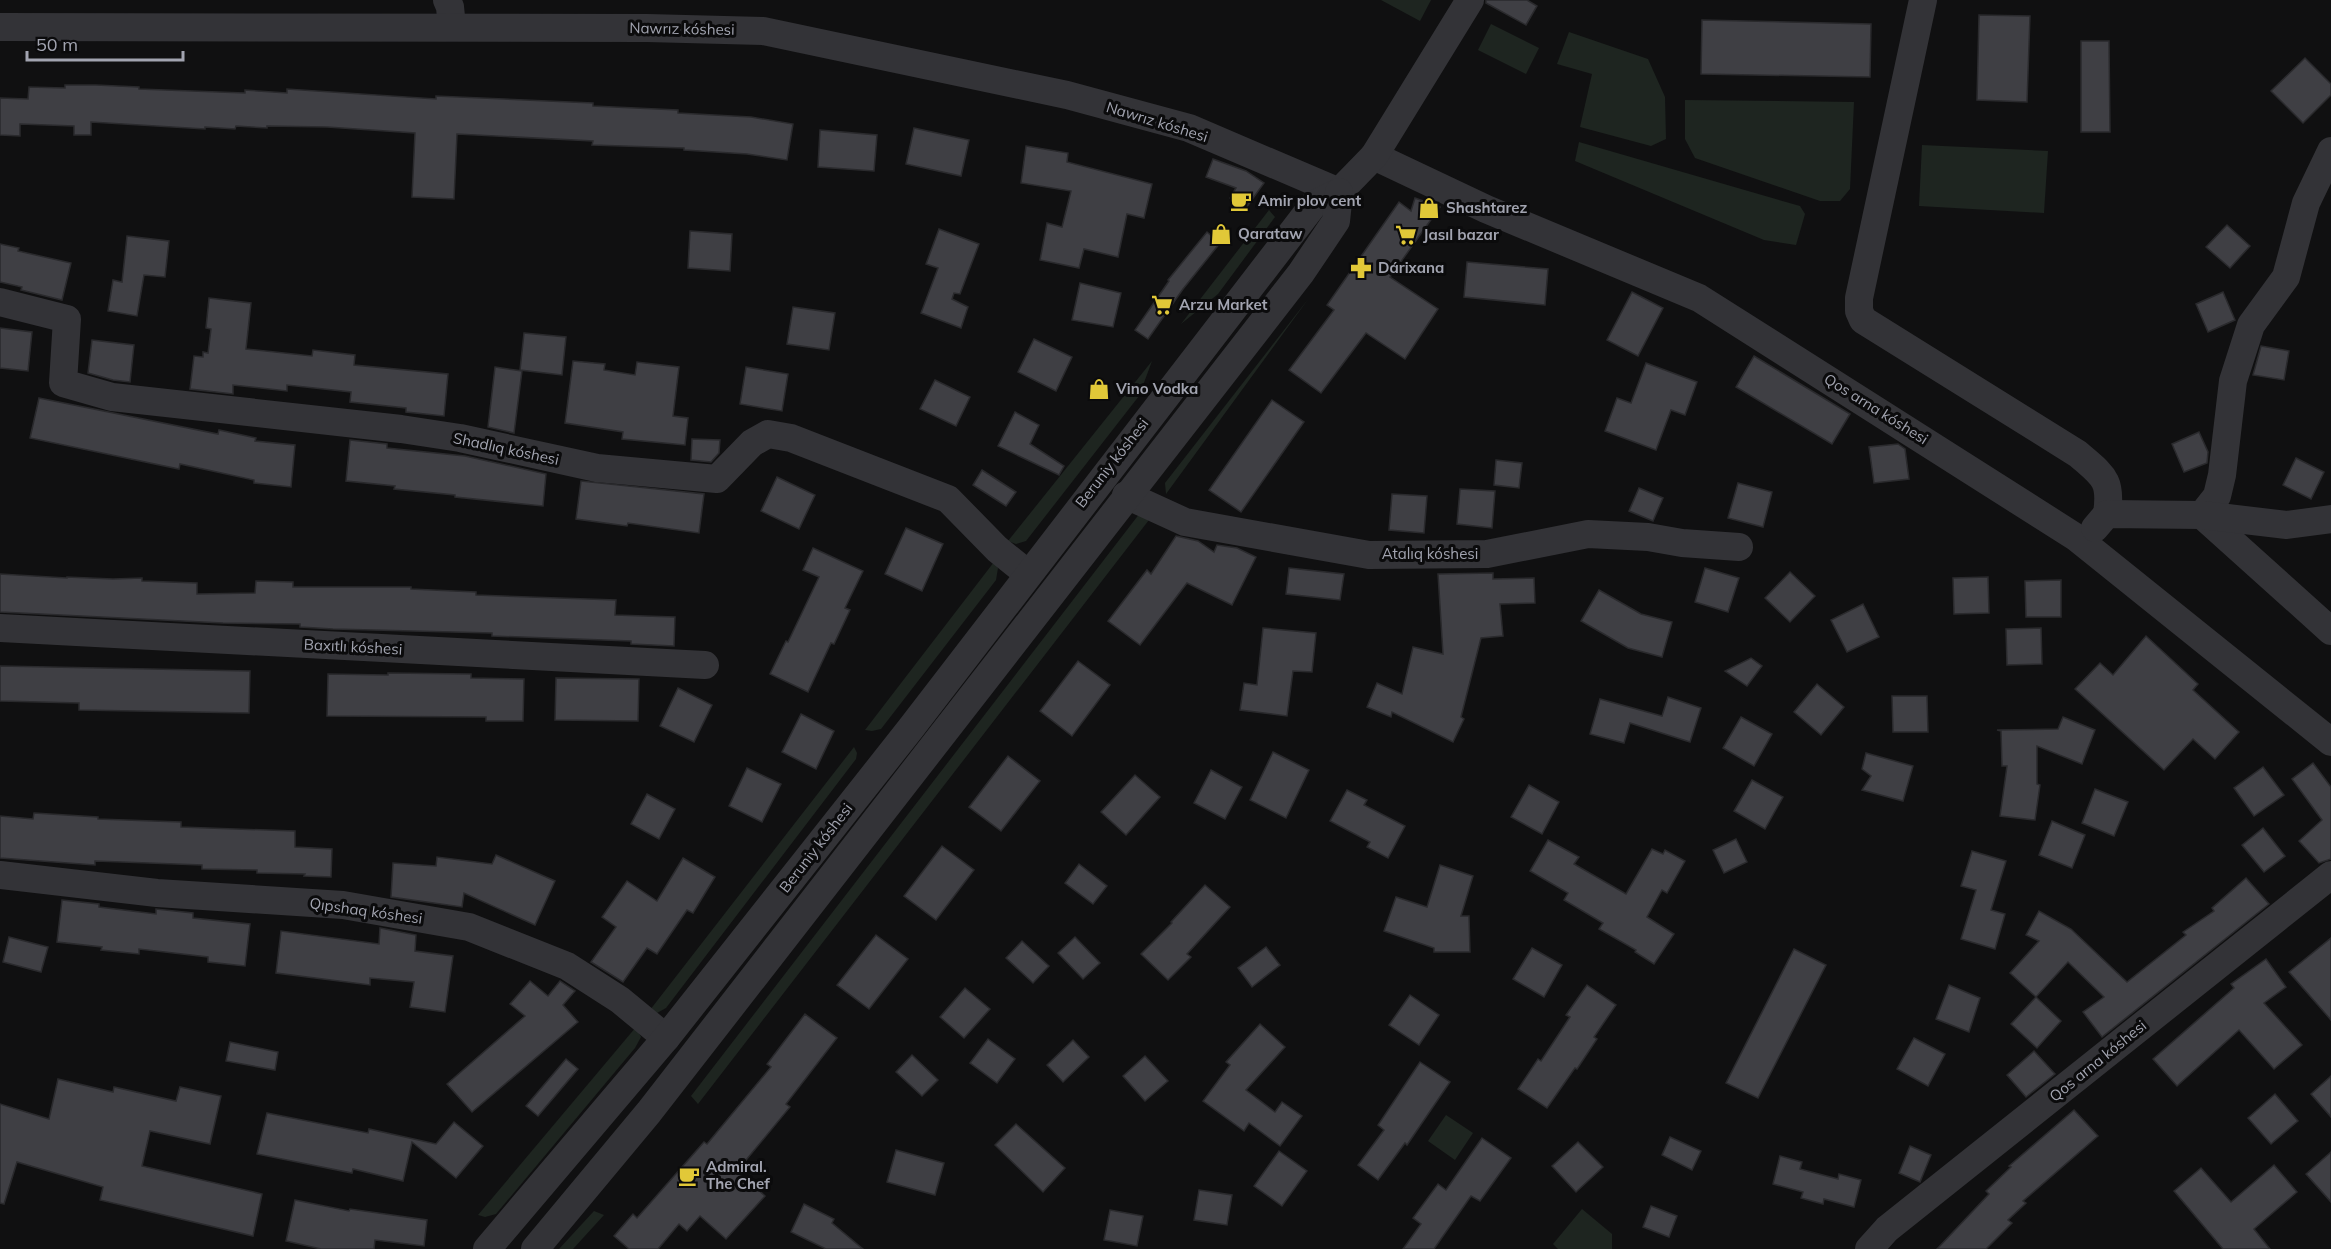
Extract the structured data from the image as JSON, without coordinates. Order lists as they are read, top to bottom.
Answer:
{
  "streets": {
    "street": [
      "Nawrız kóshesi",
      "Qos arna kóshesi",
      "Shadlıq kóshesi",
      "Beruniy kóshesi",
      "Atalıq kóshesi",
      "Baxıtlı kóshesi",
      "Qıpshaq kóshesi"
    ]
  },
  "crossings": [
    ["Nawrız kóshesi", "Beruniy kóshesi"],
    ["Shadlıq kóshesi", "Beruniy kóshesi"],
    ["Beruniy kóshesi", "Atalıq kóshesi"],
    ["Beruniy kóshesi", "Qıpshaq kóshesi"]
  ],
  "places": {
    "cafe": ["Amir plov cent", "Admiral. The Chef"],
    "shop": ["Shashtarez", "Qarataw", "Vino Vodka"],
    "supermarket": ["Jasıl bazar", "Arzu Market"],
    "pharmacy": ["Dárixana"]
  },
  "scale_bar": "50 m"
}
